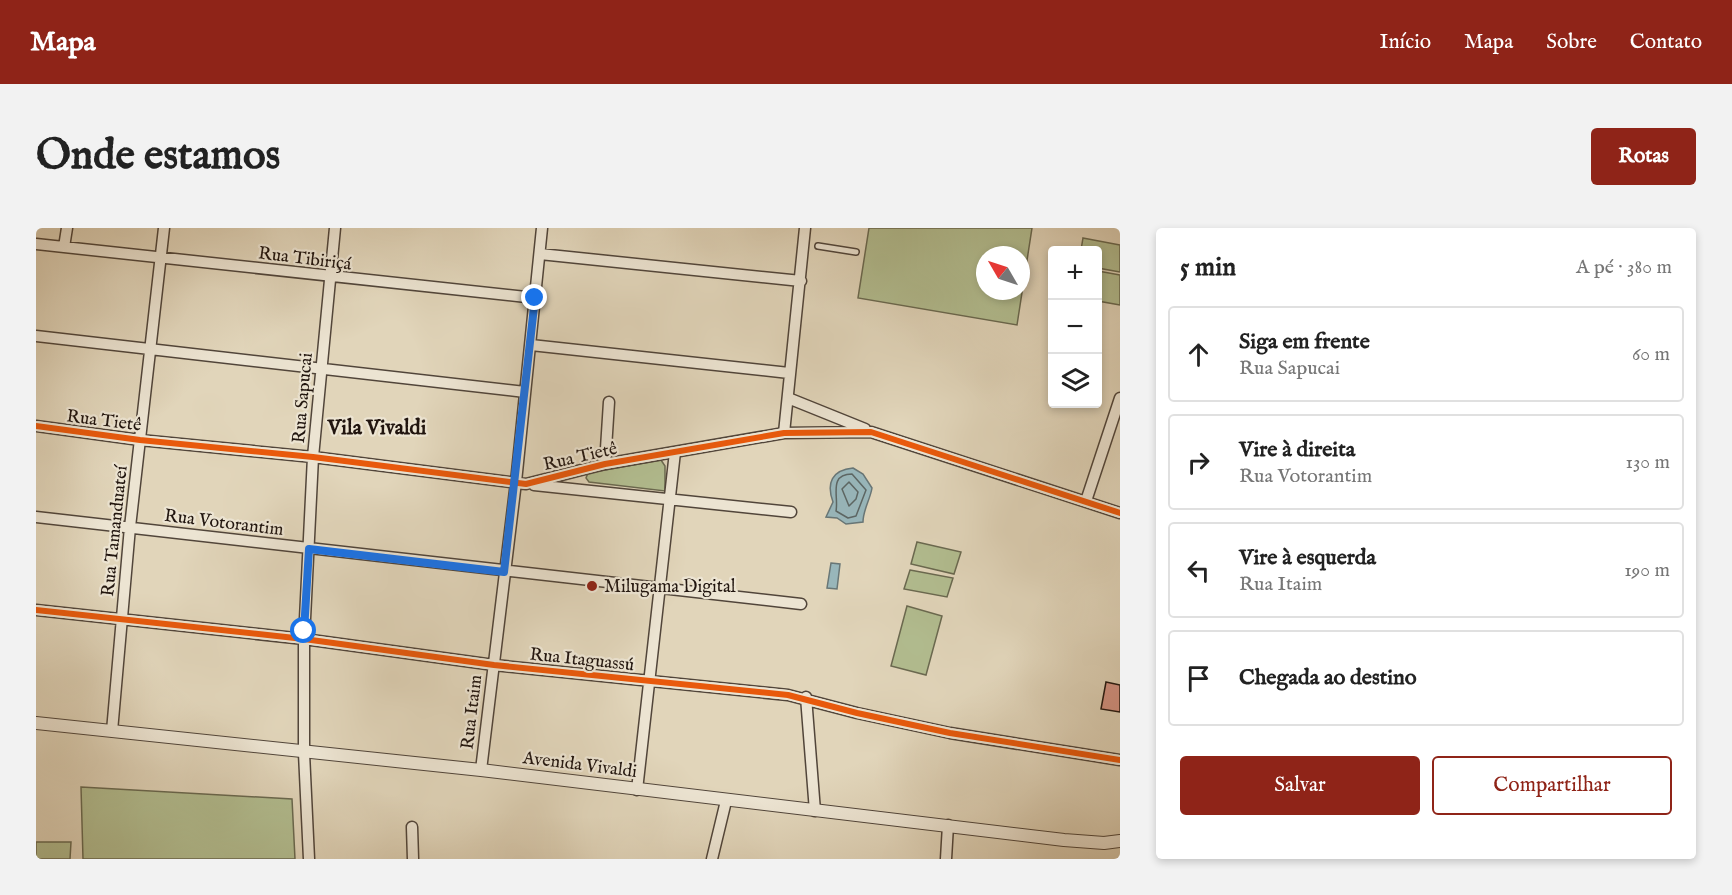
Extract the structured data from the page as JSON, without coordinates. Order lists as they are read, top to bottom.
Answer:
{
  "streets": {
    "street": [
      "Rua Tibiriçá",
      "Rua Sapucai",
      "Rua Tietê",
      "Rua Votorantim",
      "Rua Tamanduateí",
      "Rua Itaguassú",
      "Rua Itaim",
      "Avenida Vivaldi"
    ]
  },
  "crossings": [
    ["Rua Tibiriçá", "Rua Sapucai"],
    ["Rua Tibiriçá", "Rua Tamanduateí"],
    ["Rua Tibiriçá", "Rua Itaim"],
    ["Rua Sapucai", "Rua Tietê"],
    ["Rua Sapucai", "Rua Votorantim"],
    ["Rua Sapucai", "Rua Itaguassú"],
    ["Rua Sapucai", "Avenida Vivaldi"],
    ["Rua Tietê", "Rua Tamanduateí"],
    ["Rua Tietê", "Rua Itaim"],
    ["Rua Votorantim", "Rua Tamanduateí"],
    ["Rua Votorantim", "Rua Itaim"],
    ["Rua Tamanduateí", "Rua Itaguassú"],
    ["Rua Tamanduateí", "Avenida Vivaldi"],
    ["Rua Itaguassú", "Rua Itaim"],
    ["Rua Itaim", "Avenida Vivaldi"]
  ],
  "districts": ["Vila Vivaldi"],
  "places": ["Milugama Digital"],
  "north": "top left",
  "page": {
    "header": "Mapa",
    "nav": [
      "Início",
      "Mapa",
      "Sobre",
      "Contato"
    ],
    "buttons": [
      "Rotas",
      ["Salvar", "Compartilhar"]
    ],
    "title": "Onde estamos",
    "heading": ["5 min", "A pé · 380 m"],
    "map_buttons": ["+", "−"],
    "list": [
      ["Siga em frente", "Rua Sapucai", "60 m"],
      ["Vire à direita", "Rua Votorantim", "130 m"],
      ["Vire à esquerda", "Rua Itaim", "190 m"],
      "Chegada ao destino"
    ]
  }
}
